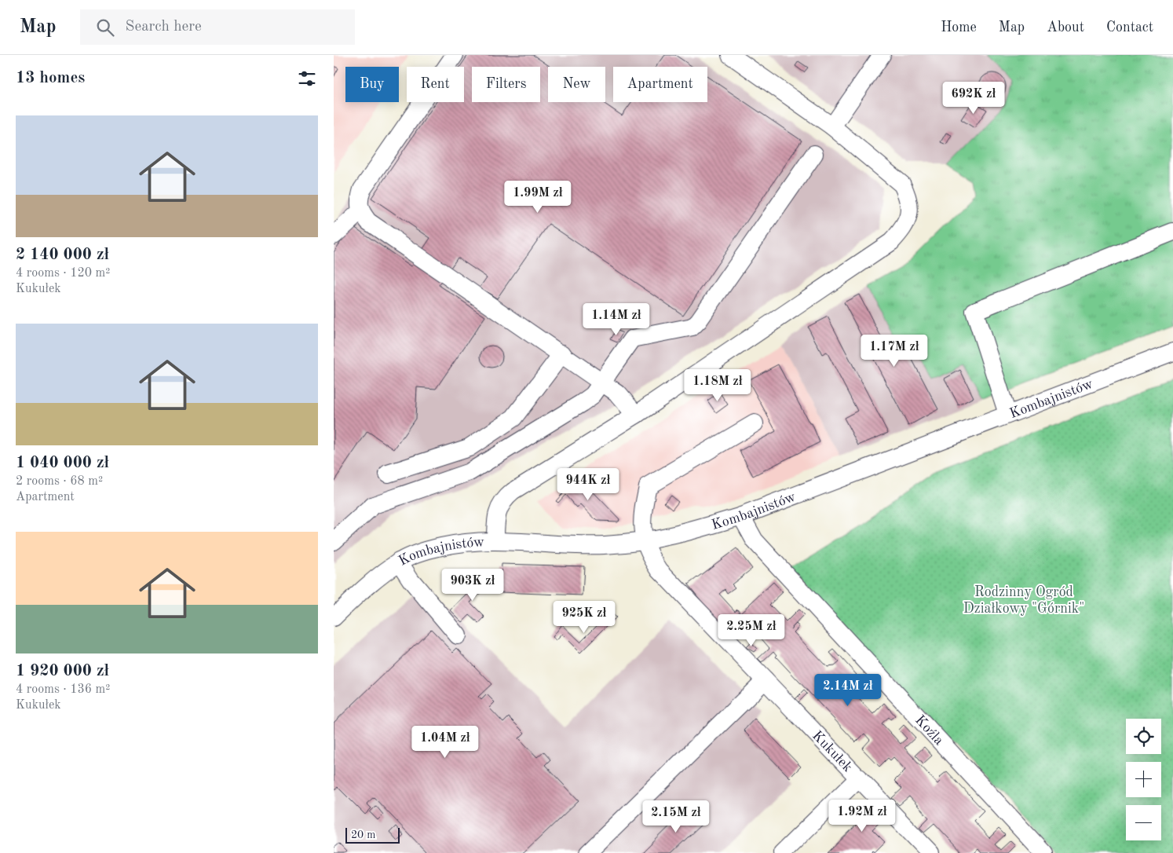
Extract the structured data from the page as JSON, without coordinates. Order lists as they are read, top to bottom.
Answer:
{
  "streets": {
    "street": ["Kombajnistów", "Koźla", "Kukułek"]
  },
  "crossings": [
    ["Kombajnistów", "Koźla"],
    ["Kombajnistów", "Kukułek"]
  ],
  "parks": ["Rodzinny Ogród Działkowy \"Górnik\""],
  "scale_bar": "20 m",
  "page": {
    "header": "Map",
    "search": "Search here",
    "nav": [
      "Home",
      "Map",
      "About",
      "Contact"
    ],
    "heading": "13 homes",
    "chip": [
      "Buy",
      "Rent",
      "Filters",
      "New",
      "Apartment"
    ],
    "price": [
      "692K zł",
      "1.99M zł",
      "1.14M zł",
      "1.17M zł",
      "1.18M zł",
      "944K zł",
      "903K zł",
      "925K zł",
      "2.25M zł",
      "2.14M zł",
      "1.04M zł",
      "1.92M zł",
      "2.15M zł"
    ],
    "list": [
      {
        "name": "2 140 000 zł",
        "note": "4 rooms · 120 m² · Kukułek"
      },
      {
        "name": "1 040 000 zł",
        "note": "2 rooms · 68 m² · Apartment"
      },
      {
        "name": "1 920 000 zł",
        "note": "4 rooms · 136 m² · Kukułek"
      }
    ],
    "map_buttons": ["+", "−"],
    "scale": "20 m"
  }
}
